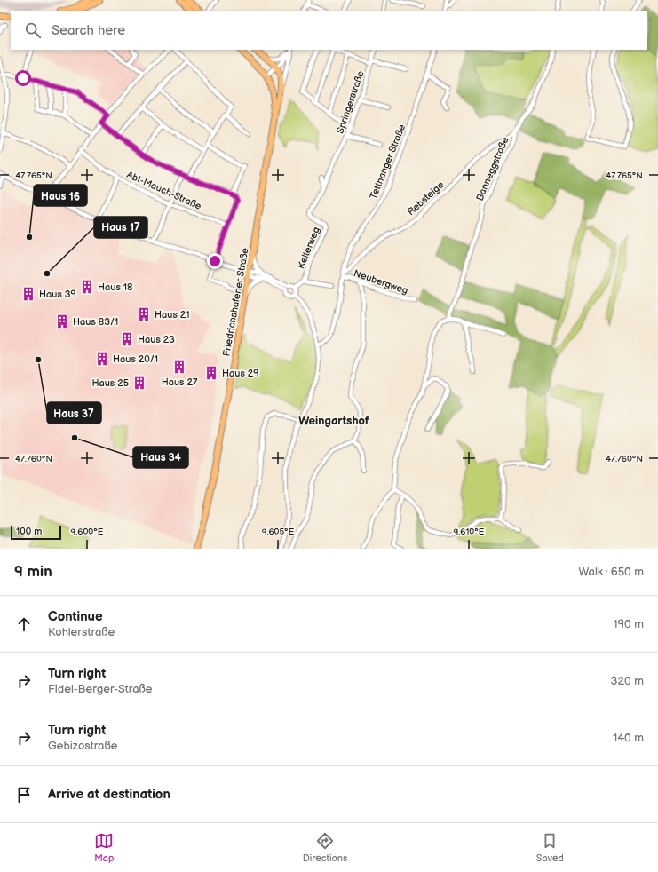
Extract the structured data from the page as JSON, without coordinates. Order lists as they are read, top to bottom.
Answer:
{
  "streets": {
    "main road": ["Friedrichshafener Straße"],
    "street": [
      "Springerstraße",
      "Tettnanger Straße",
      "Banneggstraße",
      "Abt-Mauch-Straße",
      "Rebsteige",
      "Kelterweg",
      "Neubergweg"
    ]
  },
  "crossings": [
    ["Springerstraße", "Kelterweg"],
    ["Tettnanger Straße", "Rebsteige"],
    ["Tettnanger Straße", "Neubergweg"],
    ["Banneggstraße", "Rebsteige"]
  ],
  "districts": ["Weingartshof"],
  "places": {
    "other": [
      "Haus 16",
      "Haus 17",
      "Haus 37",
      "Haus 34"
    ],
    "building": [
      "Haus 18",
      "Haus 39",
      "Haus 21",
      "Haus 83/1",
      "Haus 23",
      "Haus 20/1",
      "Haus 27",
      "Haus 29",
      "Haus 25"
    ]
  },
  "scale_bar": "100 m",
  "page": {
    "search": "Search here",
    "scale": "100 m",
    "heading": ["9 min", "Walk · 650 m"],
    "list": [
      ["Continue", "Kohlerstraße", "190 m"],
      ["Turn right", "Fidel-Berger-Straße", "320 m"],
      ["Turn right", "Gebizostraße", "140 m"],
      "Arrive at destination"
    ],
    "nav": ["Map", "Directions", "Saved"]
  },
  "coordinates": [
    "47.765°N",
    "47.760°N",
    "9.600°E",
    "9.605°E",
    "9.610°E"
  ]
}
